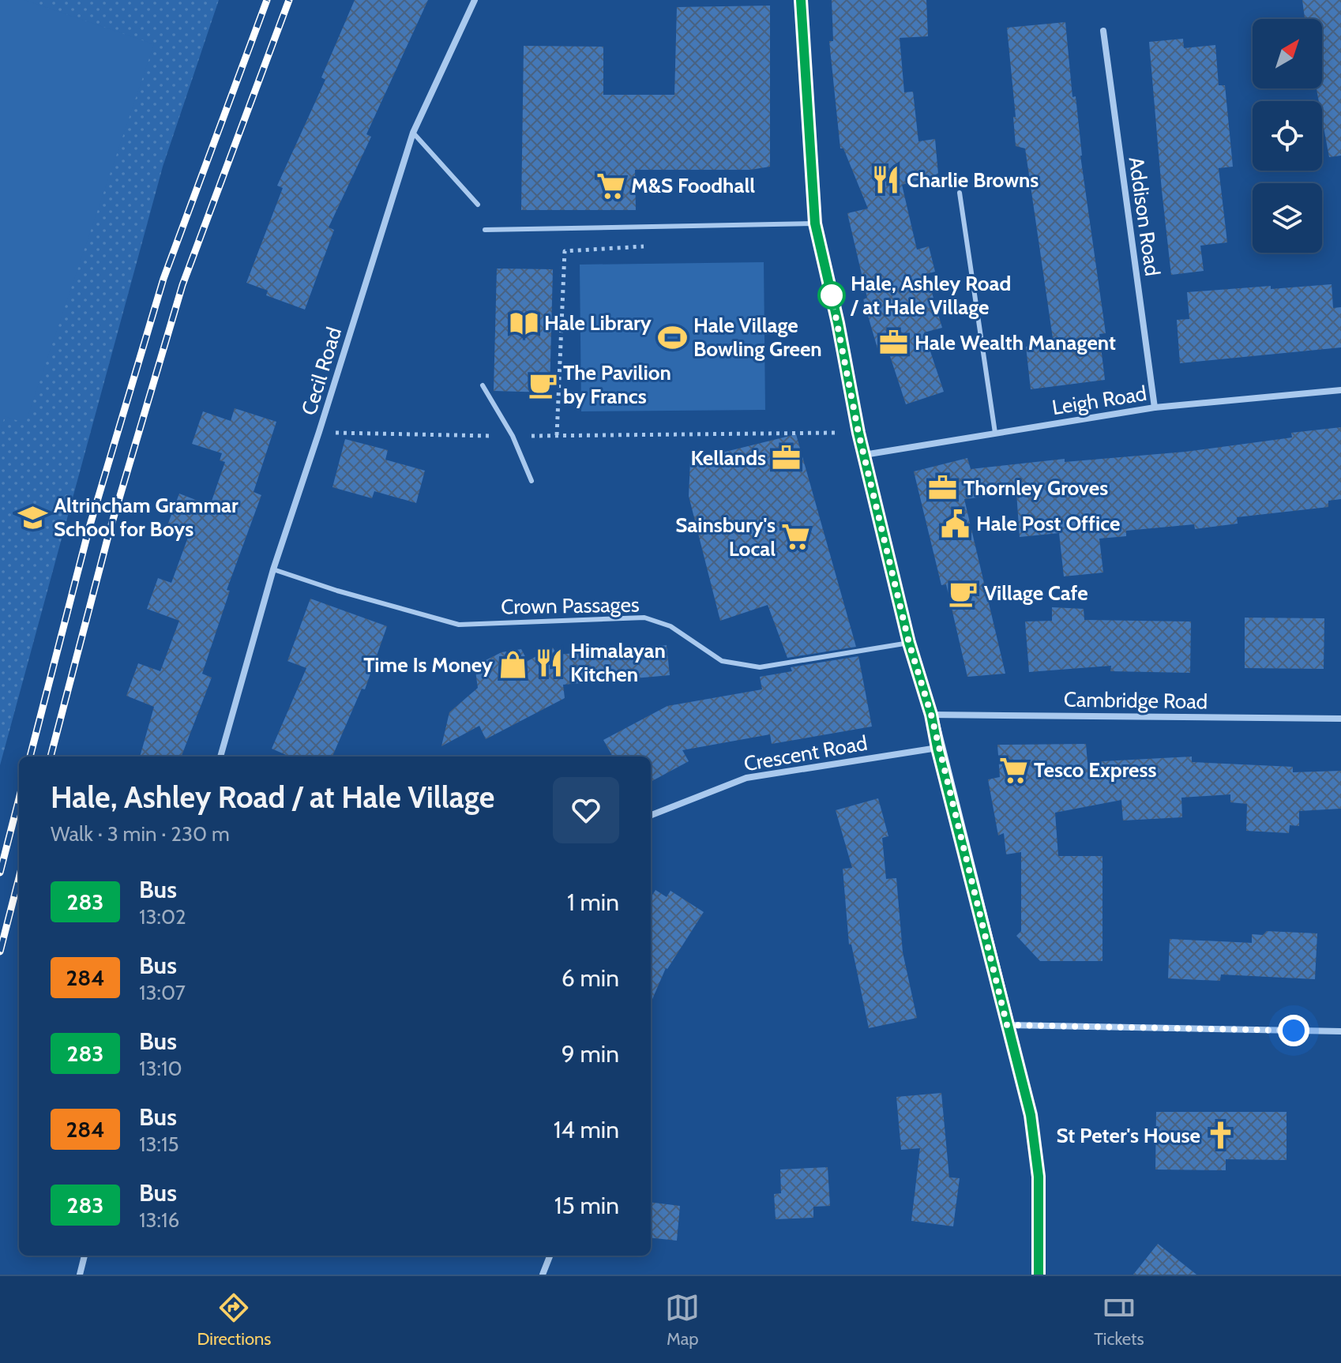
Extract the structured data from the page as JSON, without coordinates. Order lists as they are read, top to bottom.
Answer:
{
  "streets": {
    "street": [
      "Addison Road",
      "Cecil Road",
      "Leigh Road",
      "Cambridge Road",
      "Crescent Road"
    ],
    "lane": ["Crown Passages"]
  },
  "crossings": [
    ["Addison Road", "Leigh Road"],
    ["Cecil Road", "Crown Passages"]
  ],
  "places": {
    "restaurant": ["Charlie Browns", "Himalayan Kitchen"],
    "supermarket": ["M&S Foodhall", "Sainsbury's Local", "Tesco Express"],
    "other": ["Hale, Ashley Road / at Hale Village"],
    "library": ["Hale Library"],
    "sports": ["Hale Village Bowling Green"],
    "office": ["Hale Wealth Managent", "Kellands", "Thornley Groves"],
    "cafe": ["The Pavilion by Francs", "Village Cafe"],
    "school or university": ["Altrincham Grammar School for Boys"],
    "public building": ["Hale Post Office"],
    "shop": ["Time Is Money"],
    "church": ["St Peter's House"]
  },
  "lines": ["bus line 283"],
  "north": "top right",
  "page": {
    "heading": ["Hale, Ashley Road / at Hale Village", "Walk · 3 min · 230 m"],
    "list": [
      {
        "mark": "283",
        "name": "Bus",
        "note": "13:02",
        "value": "1 min"
      },
      {
        "mark": "284",
        "name": "Bus",
        "note": "13:07",
        "value": "6 min"
      },
      {
        "mark": "283",
        "name": "Bus",
        "note": "13:10",
        "value": "9 min"
      },
      {
        "mark": "284",
        "name": "Bus",
        "note": "13:15",
        "value": "14 min"
      },
      {
        "mark": "283",
        "name": "Bus",
        "note": "13:16",
        "value": "15 min"
      }
    ],
    "tabs": ["Directions", "Map", "Tickets"]
  }
}
